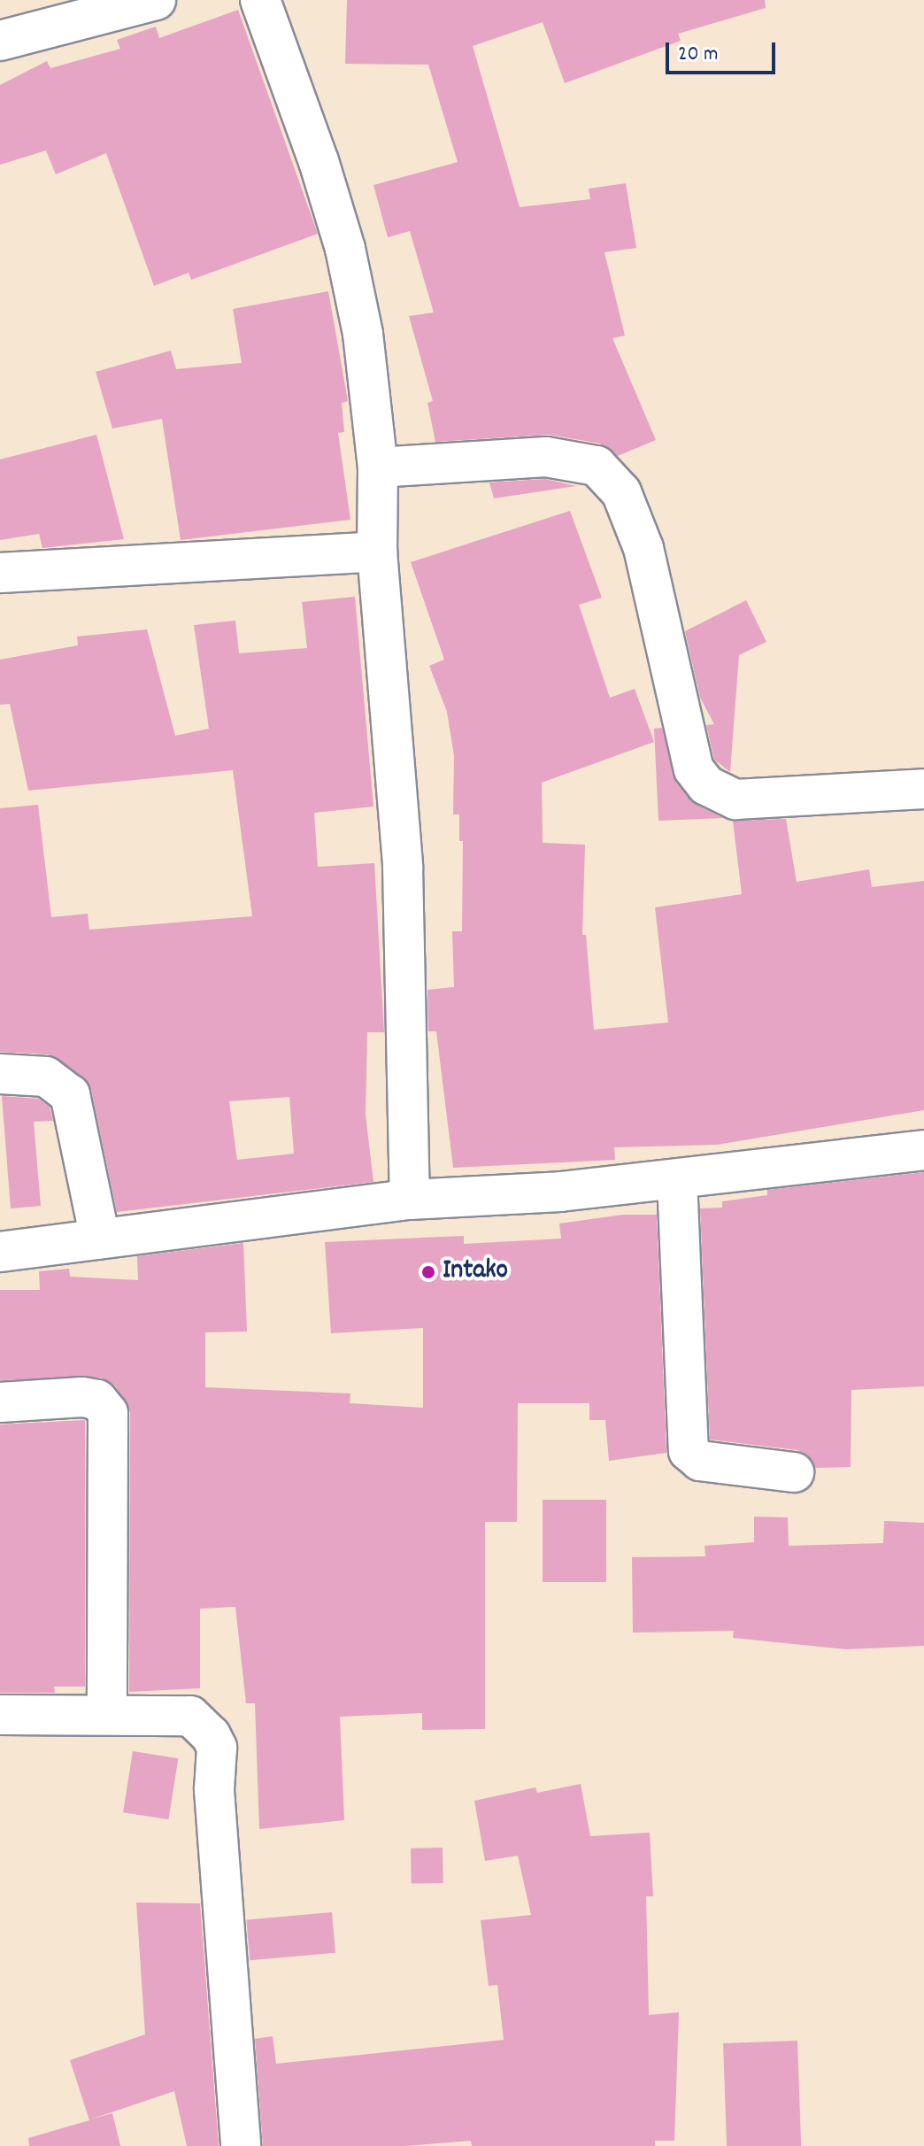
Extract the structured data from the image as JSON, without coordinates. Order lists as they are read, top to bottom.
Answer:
{
  "places": ["Intako"],
  "scale_bar": "20 m"
}
